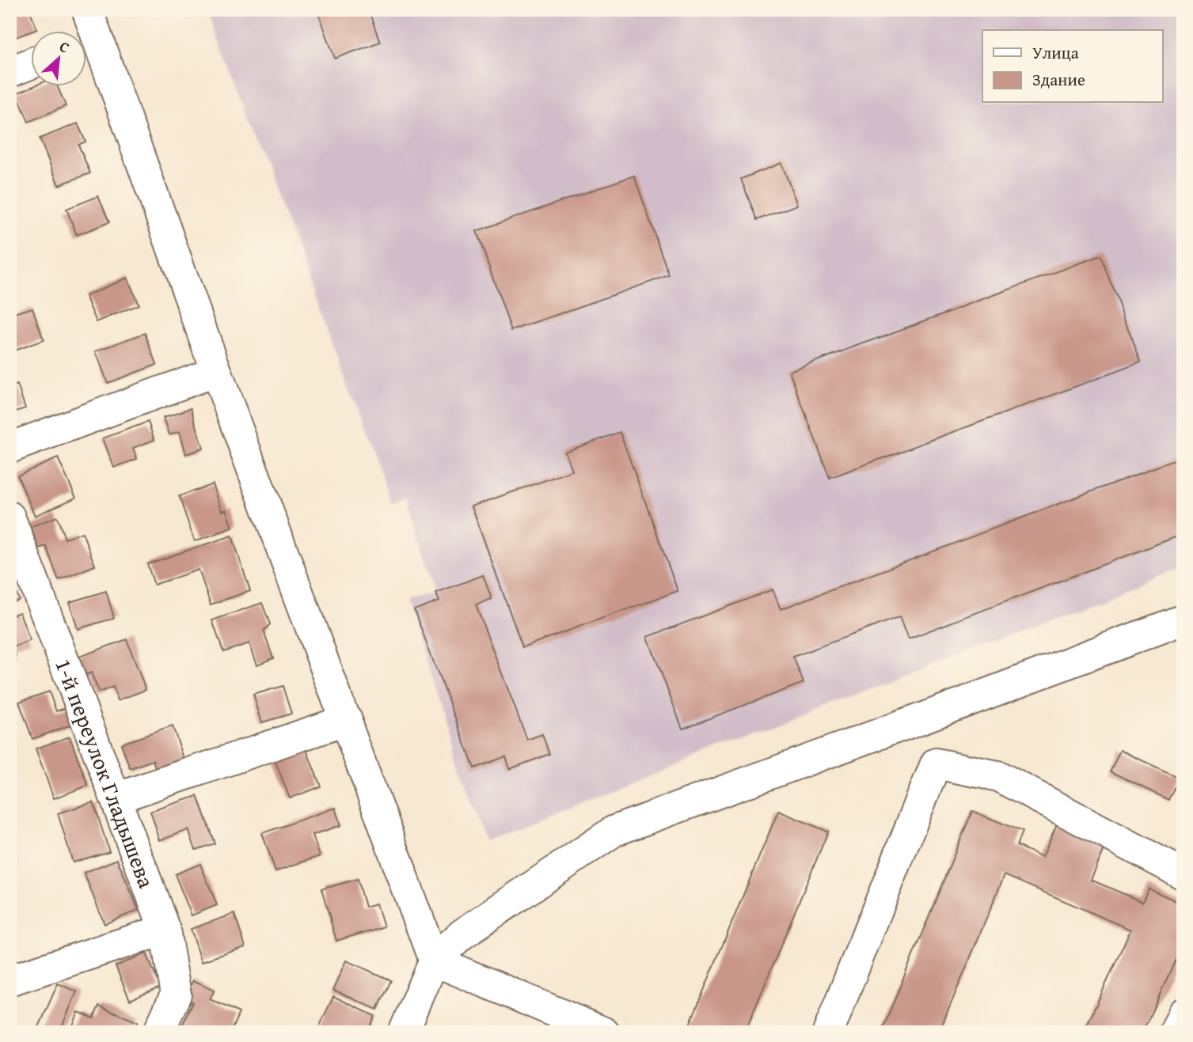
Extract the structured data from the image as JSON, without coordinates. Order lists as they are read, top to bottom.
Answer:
{
  "streets": {
    "street": ["1-й переулок Гладышева"]
  },
  "legend": ["Улица", "Здание"],
  "north": "top right"
}
